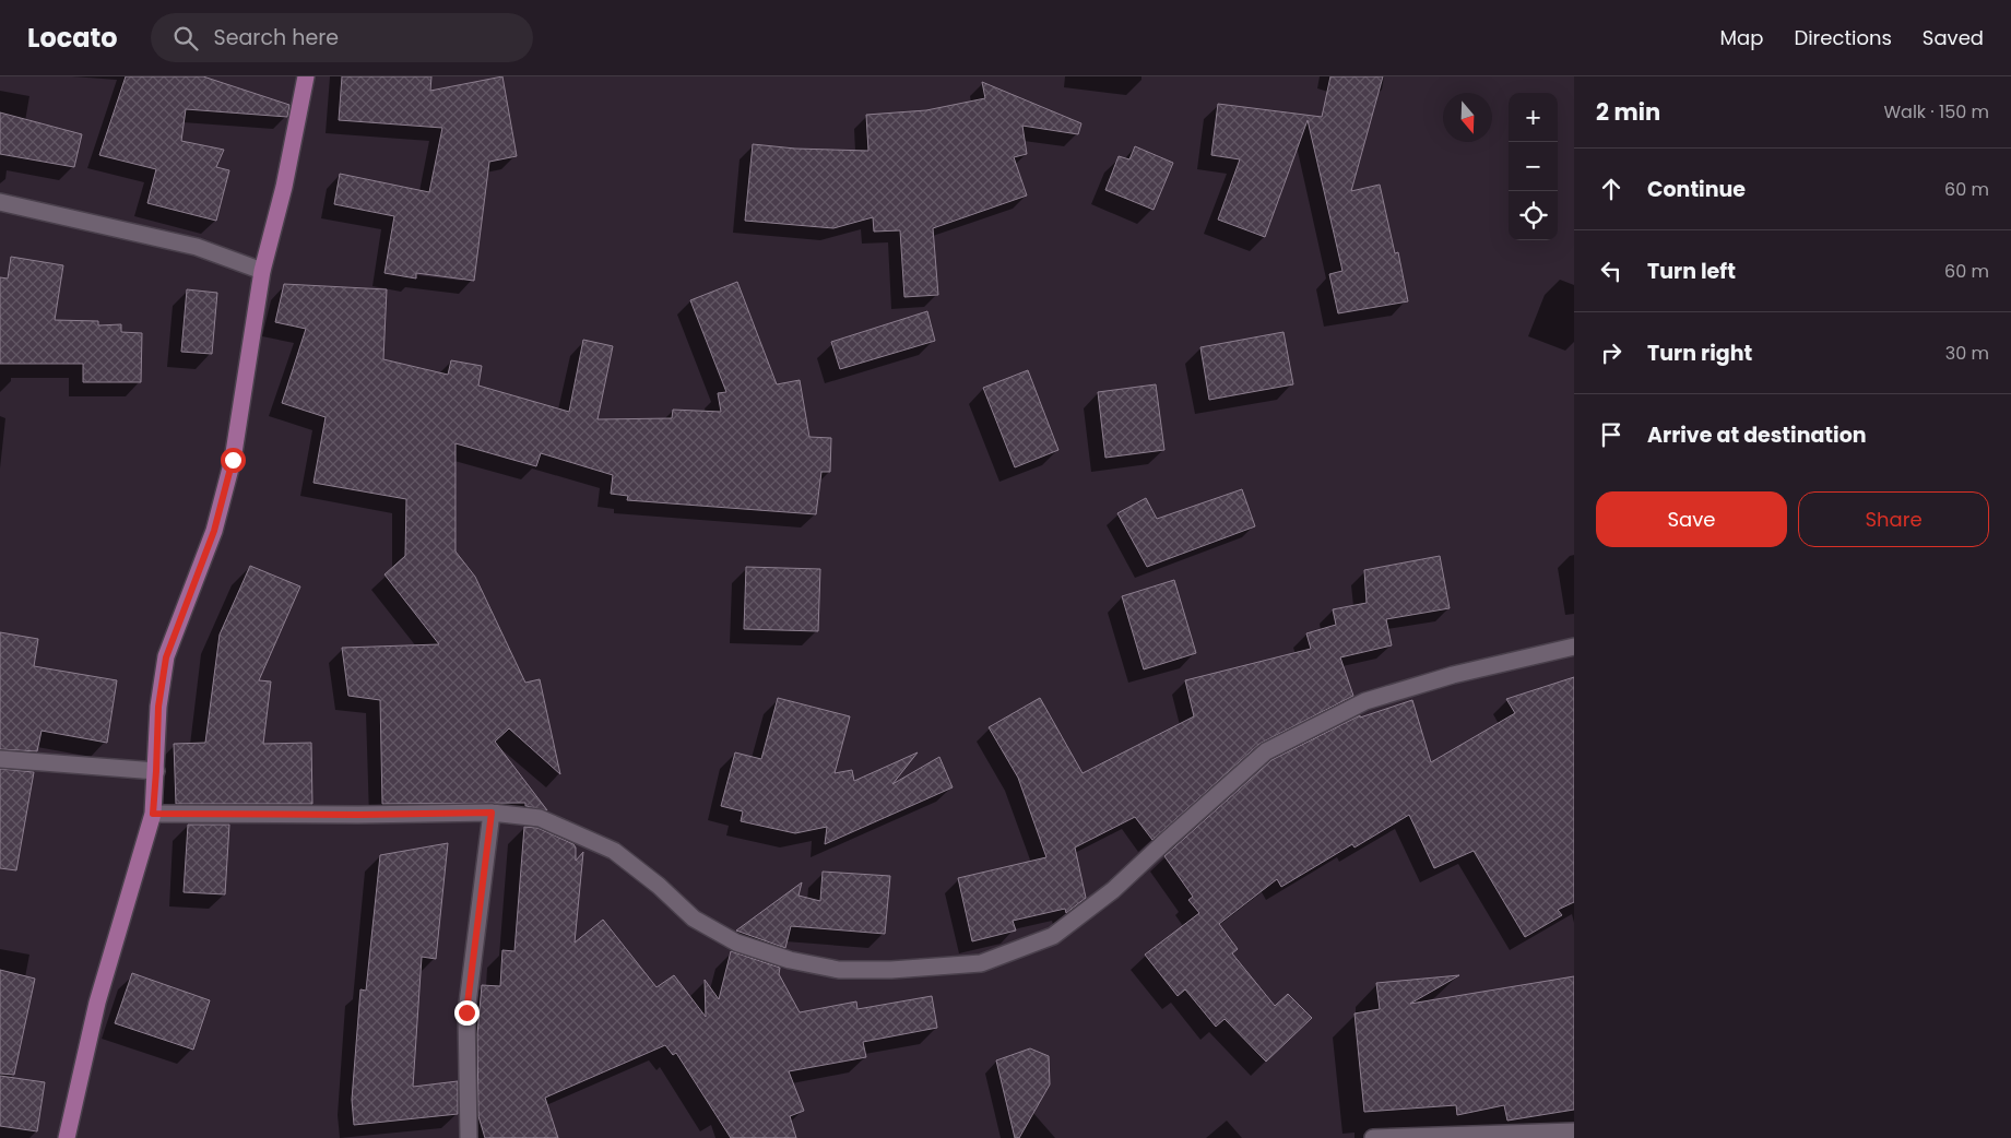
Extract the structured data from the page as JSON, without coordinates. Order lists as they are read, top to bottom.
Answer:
{
  "north": "bottom",
  "page": {
    "header": "Locato",
    "search": "Search here",
    "nav": ["Map", "Directions", "Saved"],
    "heading": ["2 min", "Walk · 150 m"],
    "map_buttons": ["+", "−"],
    "list": [
      ["Continue", "60 m"],
      ["Turn left", "60 m"],
      ["Turn right", "30 m"],
      "Arrive at destination"
    ],
    "buttons": ["Save", "Share"]
  }
}
